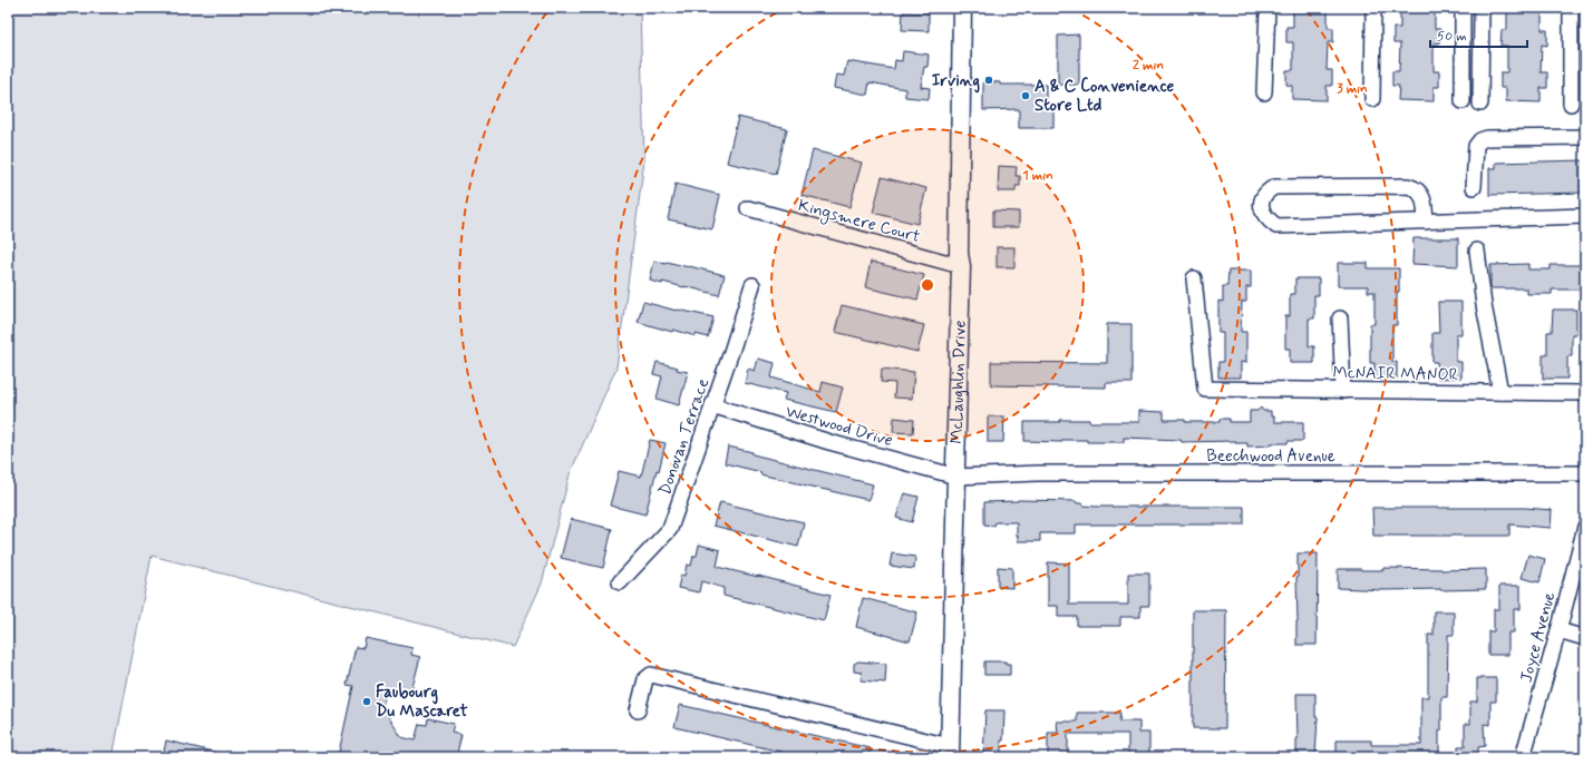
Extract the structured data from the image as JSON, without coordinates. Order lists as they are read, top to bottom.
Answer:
{
  "streets": {
    "main road": ["McLaughlin Drive"],
    "street": [
      "Kingsmere Court",
      "McNAIR MANOR",
      "Westwood Drive",
      "Donovan Terrace",
      "Beechwood Avenue",
      "Joyce Avenue"
    ]
  },
  "crossings": [
    ["Kingsmere Court", "McLaughlin Drive"],
    ["McLaughlin Drive", "Westwood Drive"],
    ["McLaughlin Drive", "Beechwood Avenue"],
    ["Westwood Drive", "Donovan Terrace"],
    ["Westwood Drive", "Beechwood Avenue"]
  ],
  "places": ["Irving", "A & C Convenience Store Ltd", "Faubourg Du Mascaret"],
  "scale_bar": "50 m",
  "rings": ["2 min", "3 min", "1 min"]
}
